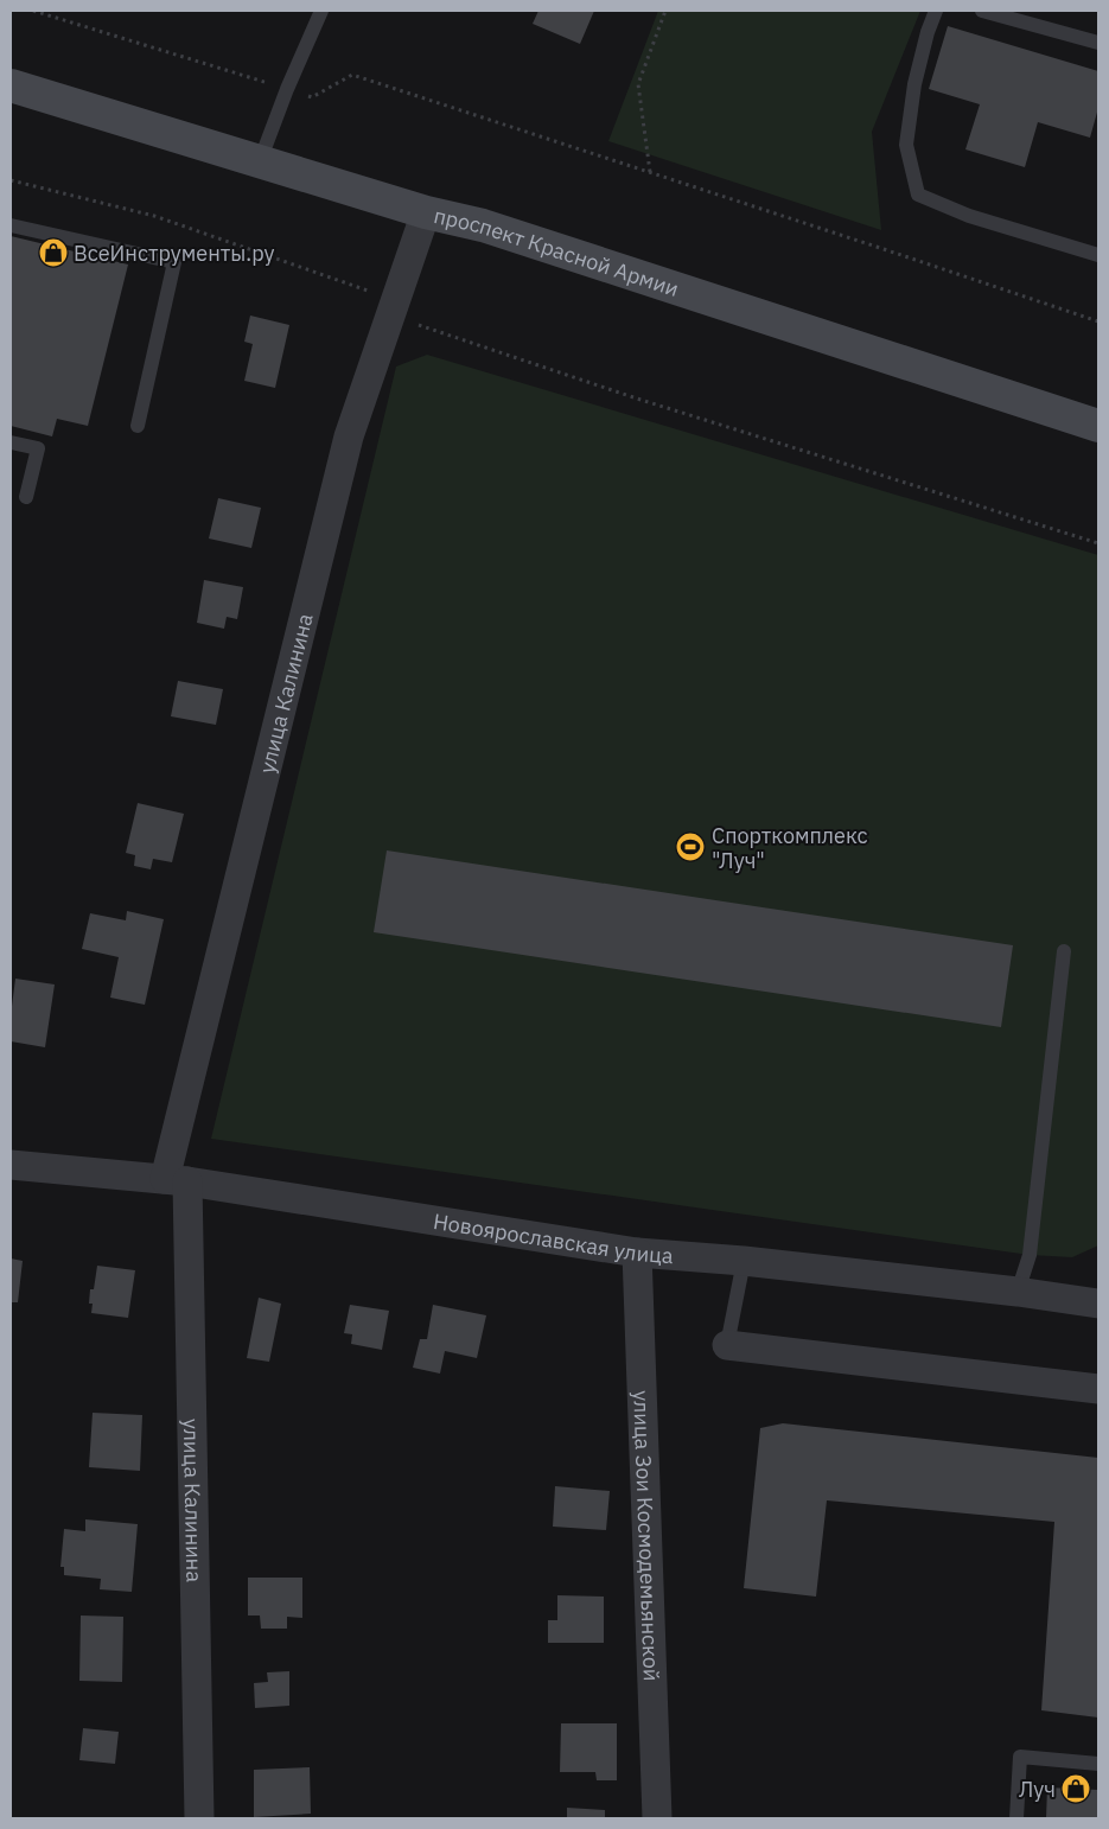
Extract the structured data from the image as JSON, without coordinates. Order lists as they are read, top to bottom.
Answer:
{
  "streets": {
    "main road": ["проспект Красной Армии"],
    "street": ["улица Калинина", "Новоярославская улица", "улица Зои Космодемьянской"]
  },
  "crossings": [
    ["проспект Красной Армии", "улица Калинина"],
    ["улица Калинина", "Новоярославская улица"],
    ["Новоярославская улица", "улица Зои Космодемьянской"]
  ],
  "places": {
    "shop": ["ВсеИнструменты.ру", "Луч"],
    "sports": ["Спорткомплекс \"Луч\""]
  }
}
